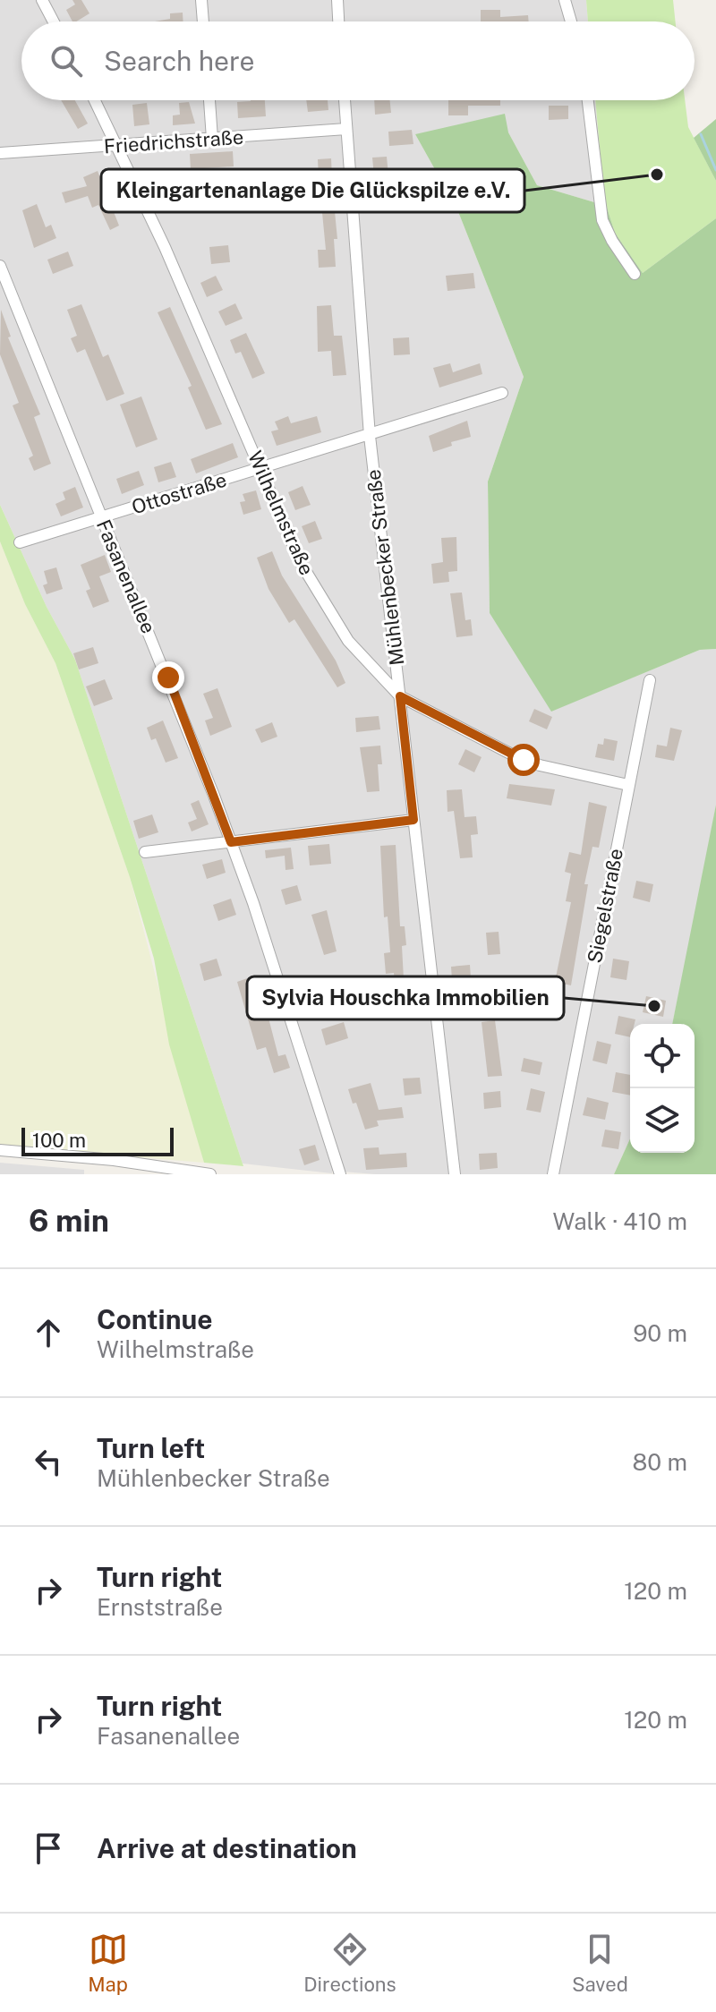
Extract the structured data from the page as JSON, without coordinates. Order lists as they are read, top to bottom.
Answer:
{
  "streets": {
    "street": [
      "Friedrichstraße",
      "Ottostraße",
      "Wilhelmstraße",
      "Mühlenbecker Straße",
      "Fasanenallee",
      "Siegelstraße"
    ]
  },
  "crossings": [
    ["Friedrichstraße", "Wilhelmstraße"],
    ["Friedrichstraße", "Mühlenbecker Straße"],
    ["Ottostraße", "Wilhelmstraße"],
    ["Ottostraße", "Mühlenbecker Straße"],
    ["Ottostraße", "Fasanenallee"],
    ["Wilhelmstraße", "Mühlenbecker Straße"],
    ["Wilhelmstraße", "Siegelstraße"]
  ],
  "places": ["Kleingartenanlage Die Glückspilze e.V.", "Sylvia Houschka Immobilien"],
  "scale_bar": "100 m",
  "page": {
    "search": "Search here",
    "scale": "100 m",
    "heading": ["6 min", "Walk · 410 m"],
    "list": [
      ["Continue", "Wilhelmstraße", "90 m"],
      ["Turn left", "Mühlenbecker Straße", "80 m"],
      ["Turn right", "Ernststraße", "120 m"],
      ["Turn right", "Fasanenallee", "120 m"],
      "Arrive at destination"
    ],
    "nav": ["Map", "Directions", "Saved"]
  }
}
